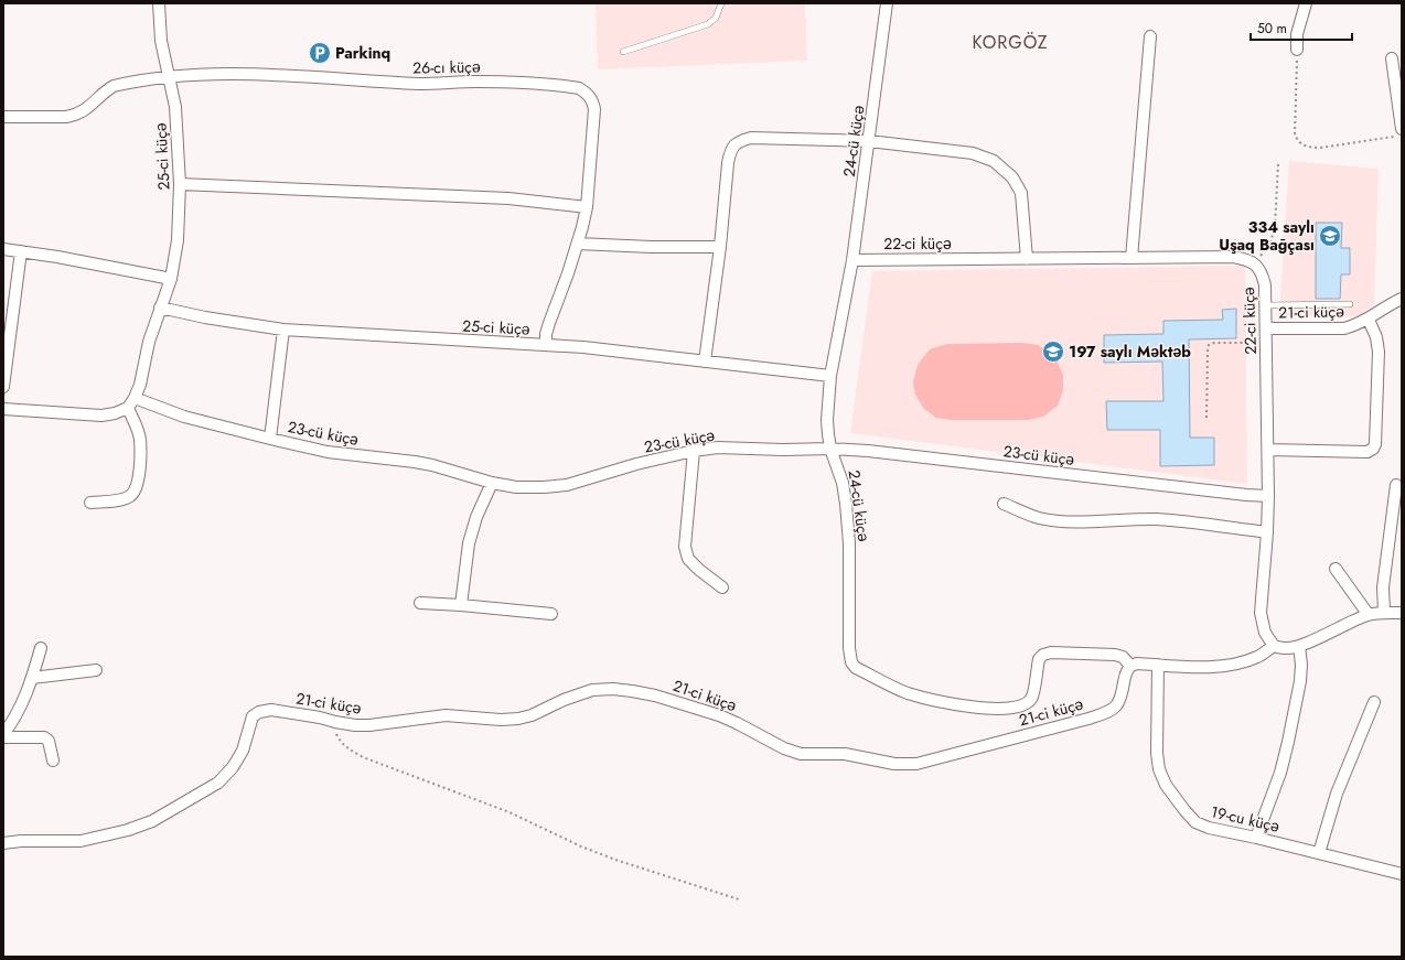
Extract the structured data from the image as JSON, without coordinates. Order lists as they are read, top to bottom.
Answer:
{
  "streets": {
    "street": [
      "26-cı küçə",
      "24-cü küçə",
      "25-ci küçə",
      "22-ci küçə",
      "21-ci küçə",
      "23-cü küçə",
      "19-cu küçə"
    ]
  },
  "crossings": [
    ["26-cı küçə", "25-ci küçə"],
    ["24-cü küçə", "25-ci küçə"],
    ["24-cü küçə", "22-ci küçə"],
    ["24-cü küçə", "21-ci küçə"],
    ["24-cü küçə", "23-cü küçə"],
    ["25-ci küçə", "23-cü küçə"],
    ["22-ci küçə", "21-ci küçə"],
    ["22-ci küçə", "23-cü küçə"]
  ],
  "districts": ["KORGÖZ"],
  "places": {
    "parking": ["Parkinq"],
    "school or university": ["334 saylı Uşaq Bağçası", "197 saylı Məktəb"]
  },
  "scale_bar": "50 m"
}
